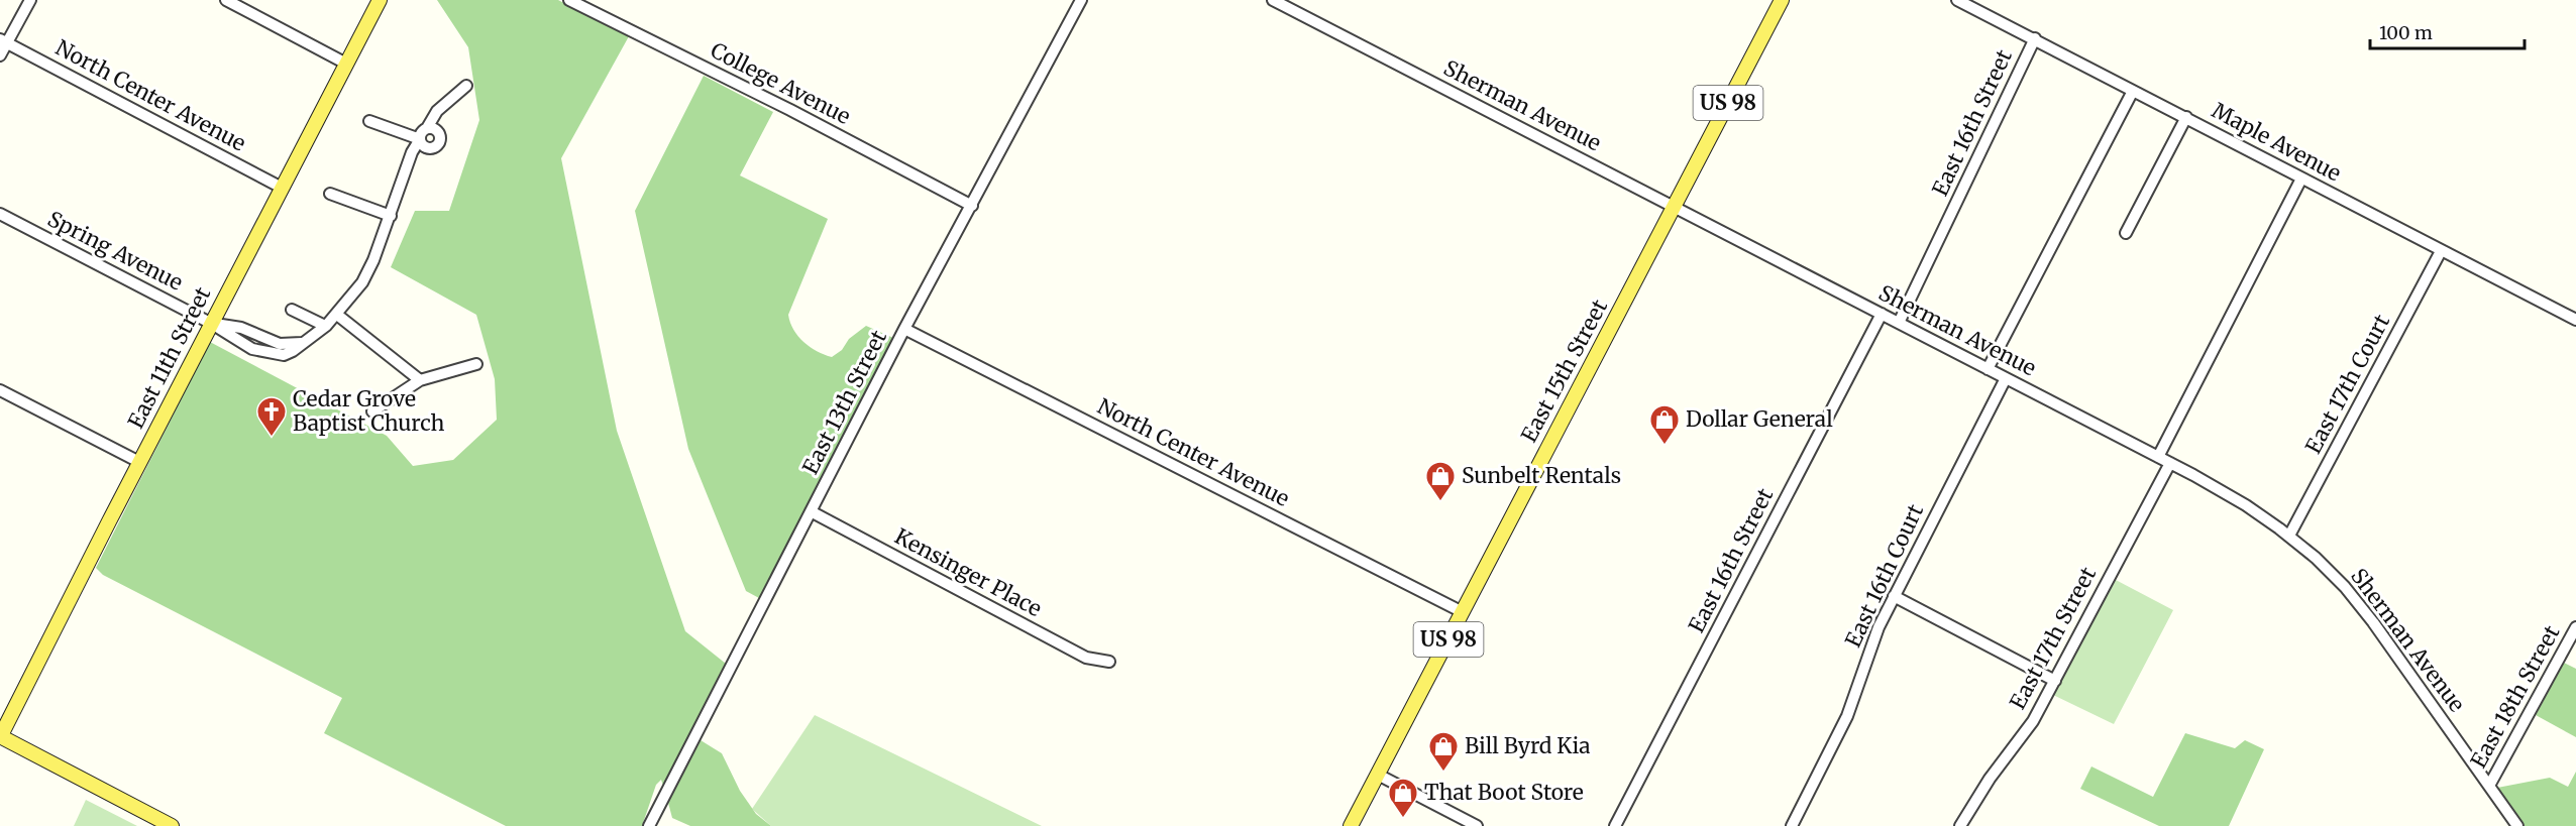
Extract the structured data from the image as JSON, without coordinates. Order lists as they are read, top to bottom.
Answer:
{
  "streets": {
    "main road": ["US 98", "East 11th Street", "East 15th Street"],
    "street": [
      "College Avenue",
      "North Center Avenue",
      "Sherman Avenue",
      "East 16th Street",
      "Maple Avenue",
      "Spring Avenue",
      "East 17th Court",
      "East 13th Street",
      "Kensinger Place",
      "East 16th Court",
      "East 17th Street",
      "East 18th Street"
    ]
  },
  "crossings": [
    ["College Avenue", "East 13th Street"],
    ["North Center Avenue", "East 11th Street"],
    ["North Center Avenue", "East 15th Street"],
    ["North Center Avenue", "East 13th Street"],
    ["Sherman Avenue", "East 16th Street"],
    ["Sherman Avenue", "East 15th Street"],
    ["Sherman Avenue", "East 17th Court"],
    ["Sherman Avenue", "East 16th Court"],
    ["Sherman Avenue", "East 17th Street"],
    ["Sherman Avenue", "East 18th Street"],
    ["East 16th Street", "Maple Avenue"],
    ["Maple Avenue", "East 17th Court"],
    ["Spring Avenue", "East 11th Street"],
    ["East 13th Street", "Kensinger Place"]
  ],
  "places": {
    "church": ["Cedar Grove Baptist Church"],
    "shop": [
      "Dollar General",
      "Sunbelt Rentals",
      "Bill Byrd Kia",
      "That Boot Store"
    ]
  },
  "scale_bar": "100 m"
}
